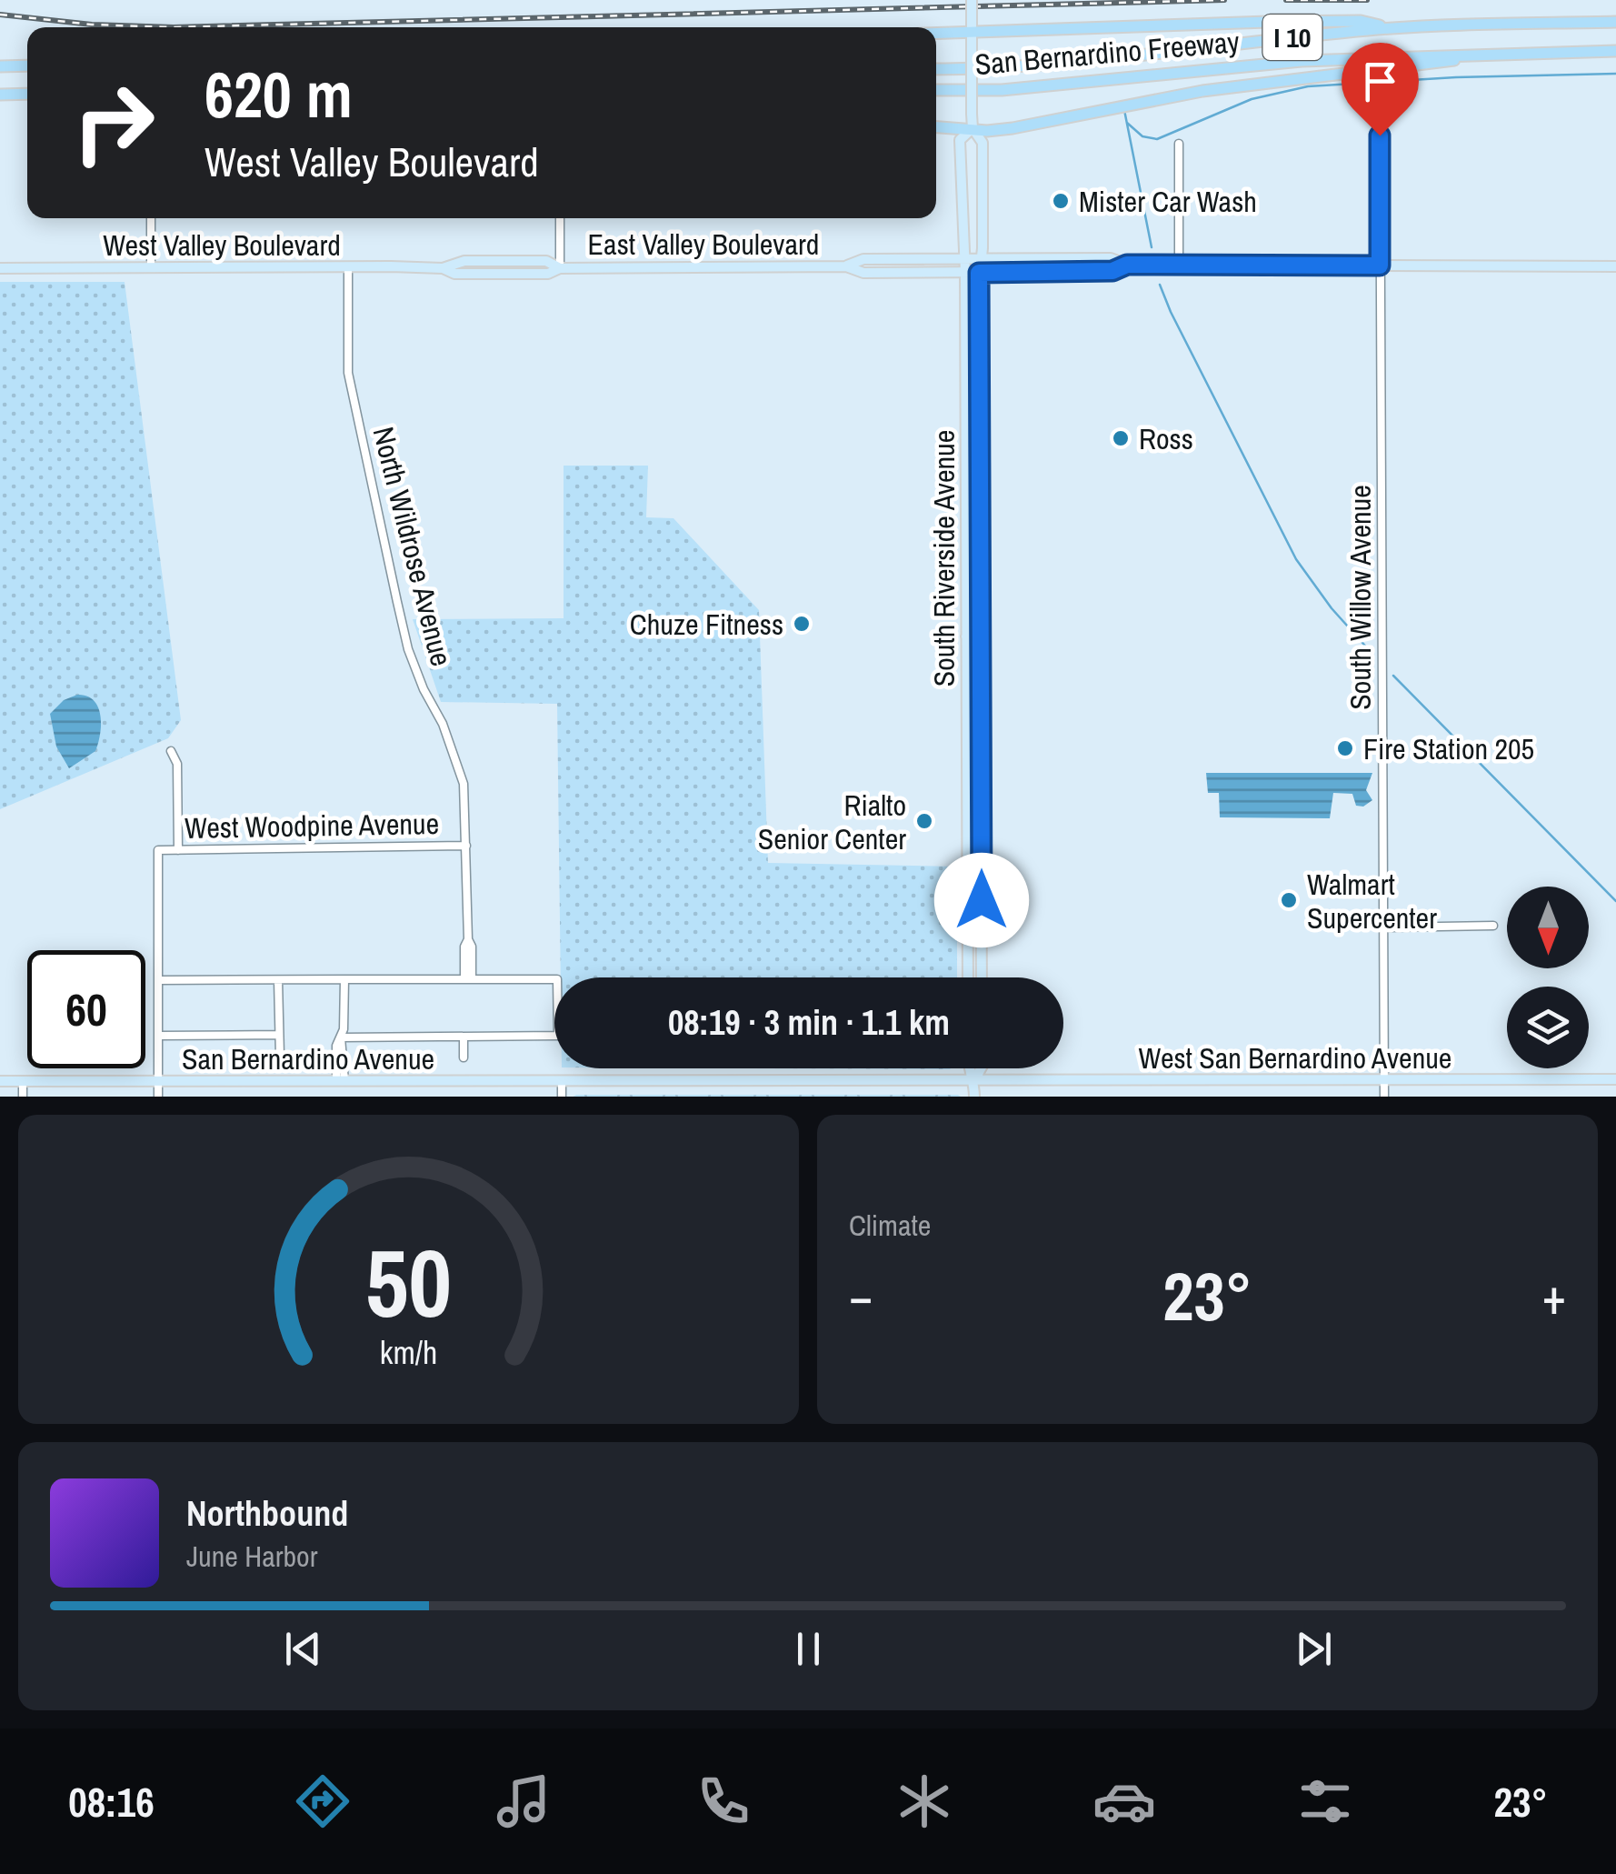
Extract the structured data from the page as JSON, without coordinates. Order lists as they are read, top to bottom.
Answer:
{
  "streets": {
    "highway": ["I 10", "San Bernardino Freeway"],
    "main road": [
      "East Valley Boulevard",
      "West Valley Boulevard",
      "South Riverside Avenue",
      "West San Bernardino Avenue",
      "San Bernardino Avenue"
    ],
    "street": ["North Wildrose Avenue", "South Willow Avenue", "West Woodpine Avenue"]
  },
  "crossings": [
    ["East Valley Boulevard", "West Valley Boulevard"],
    ["East Valley Boulevard", "South Riverside Avenue"],
    ["West Valley Boulevard", "North Wildrose Avenue"],
    ["North Wildrose Avenue", "West Woodpine Avenue"],
    ["South Willow Avenue", "West San Bernardino Avenue"],
    ["West San Bernardino Avenue", "San Bernardino Avenue"]
  ],
  "places": [
    "Mister Car Wash",
    "Ross",
    "Chuze Fitness",
    "Fire Station 205",
    "Rialto Senior Center",
    "Walmart Supercenter"
  ],
  "north": "bottom",
  "page": {
    "turn": ["620 m", "West Valley Boulevard"],
    "limit": "60",
    "trip": "08:19 · 3 min · 1.1 km",
    "tile": "Climate",
    "heat": ["−", "23°", "+"],
    "song": ["Northbound", "June Harbor"],
    "tabs": ["08:16", "23°"],
    "gauge": ["50", "km/h"]
  }
}
